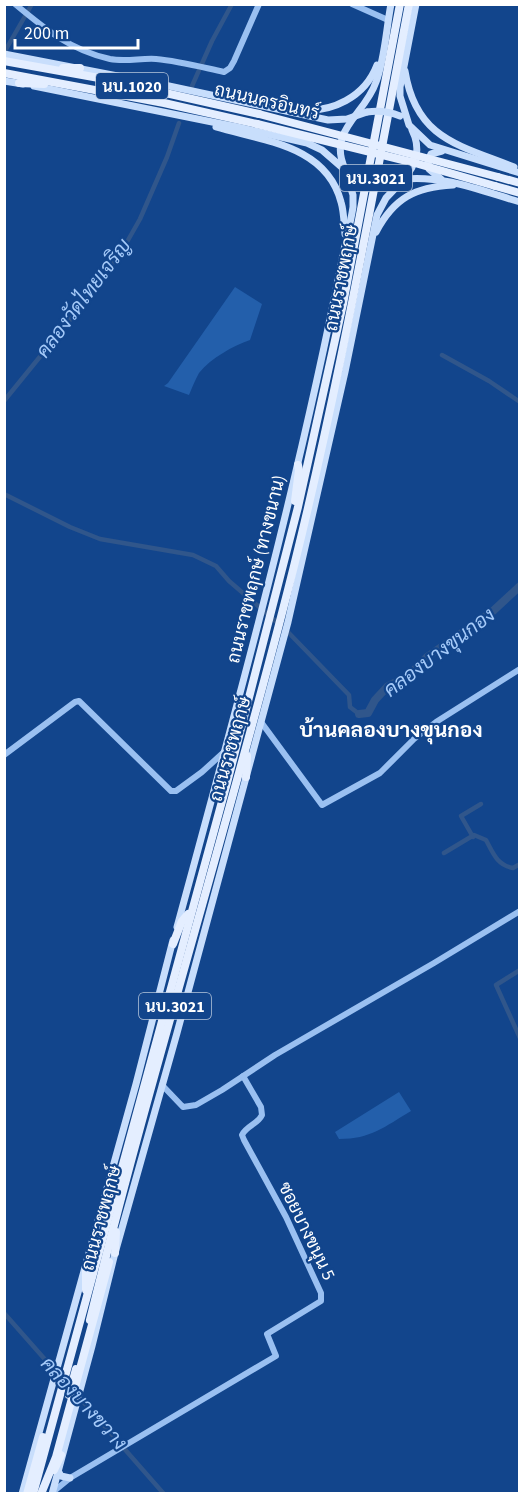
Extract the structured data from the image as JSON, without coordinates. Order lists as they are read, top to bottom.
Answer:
{
  "streets": {
    "main road": [
      "นบ.1020",
      "ถนนนครอินทร์",
      "นบ.3021",
      "ถนนราชพฤกษ์",
      "ถนนราชพฤกษ์ (ทางขนาน)"
    ],
    "street": ["ซอยบางขนุน 5"]
  },
  "crossings": [
    ["ถนนนครอินทร์", "นบ.3021"],
    ["ถนนนครอินทร์", "ถนนราชพฤกษ์ (ทางขนาน)"],
    ["นบ.3021", "ถนนราชพฤกษ์"],
    ["นบ.3021", "ถนนราชพฤกษ์ (ทางขนาน)"],
    ["ถนนราชพฤกษ์", "ถนนราชพฤกษ์ (ทางขนาน)"]
  ],
  "districts": ["บ้านคลองบางขุนกอง"],
  "water": ["คลองวัดไทยเจริญ", "คลองบางขุนกอง", "คลองบางขวาง"],
  "scale_bar": "200 m"
}
